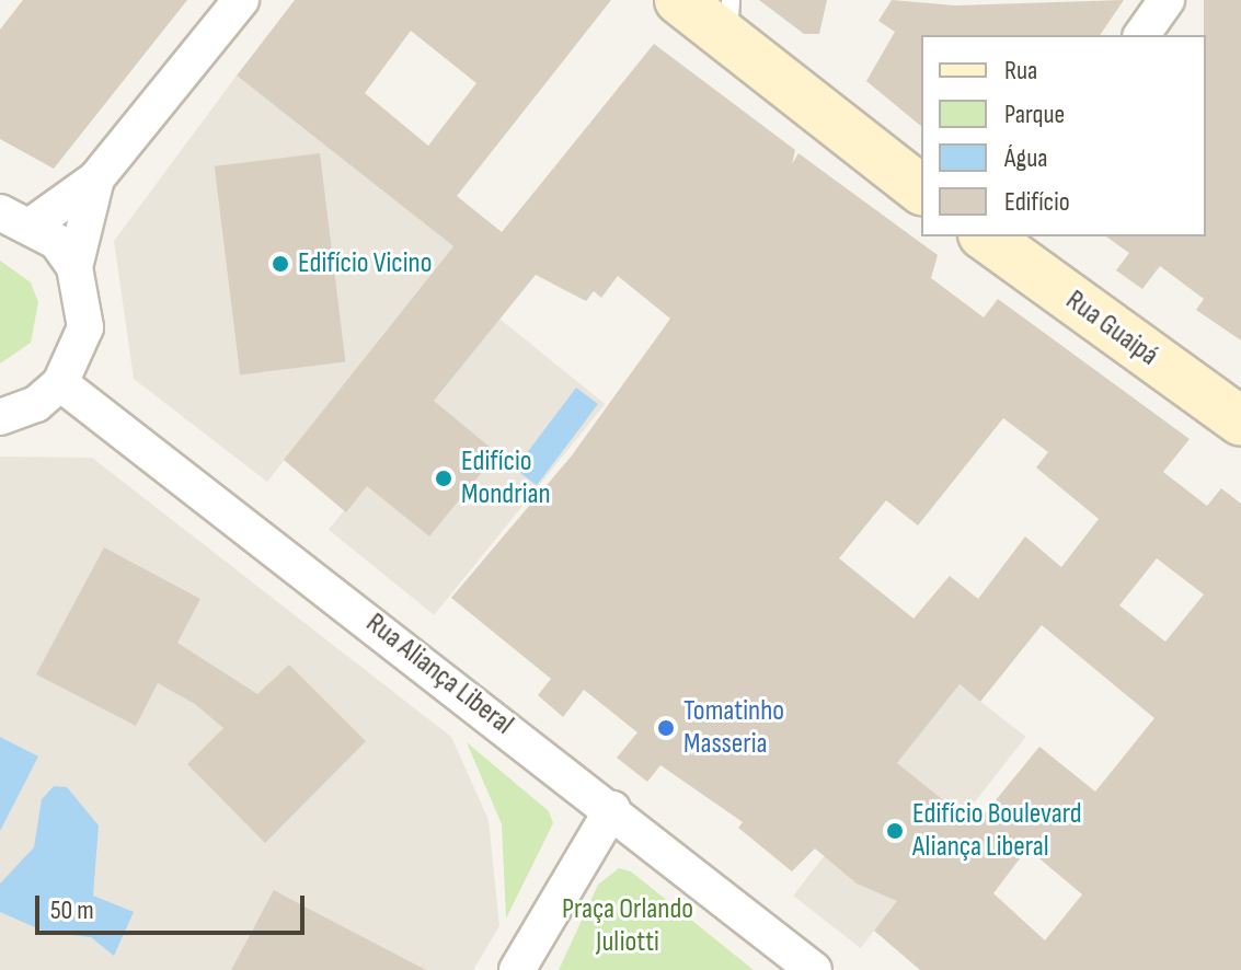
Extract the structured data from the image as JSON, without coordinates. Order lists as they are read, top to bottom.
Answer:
{
  "streets": {
    "main road": ["Rua Guaipá"],
    "street": ["Rua Aliança Liberal"]
  },
  "parks": ["Praça Orlando Juliotti"],
  "places": [
    "Edifício Vicino",
    "Edifício Mondrian",
    "Tomatinho Masseria",
    "Edifício Boulevard Aliança Liberal"
  ],
  "legend": [
    "Rua",
    "Parque",
    "Água",
    "Edifício"
  ],
  "scale_bar": "50 m"
}
